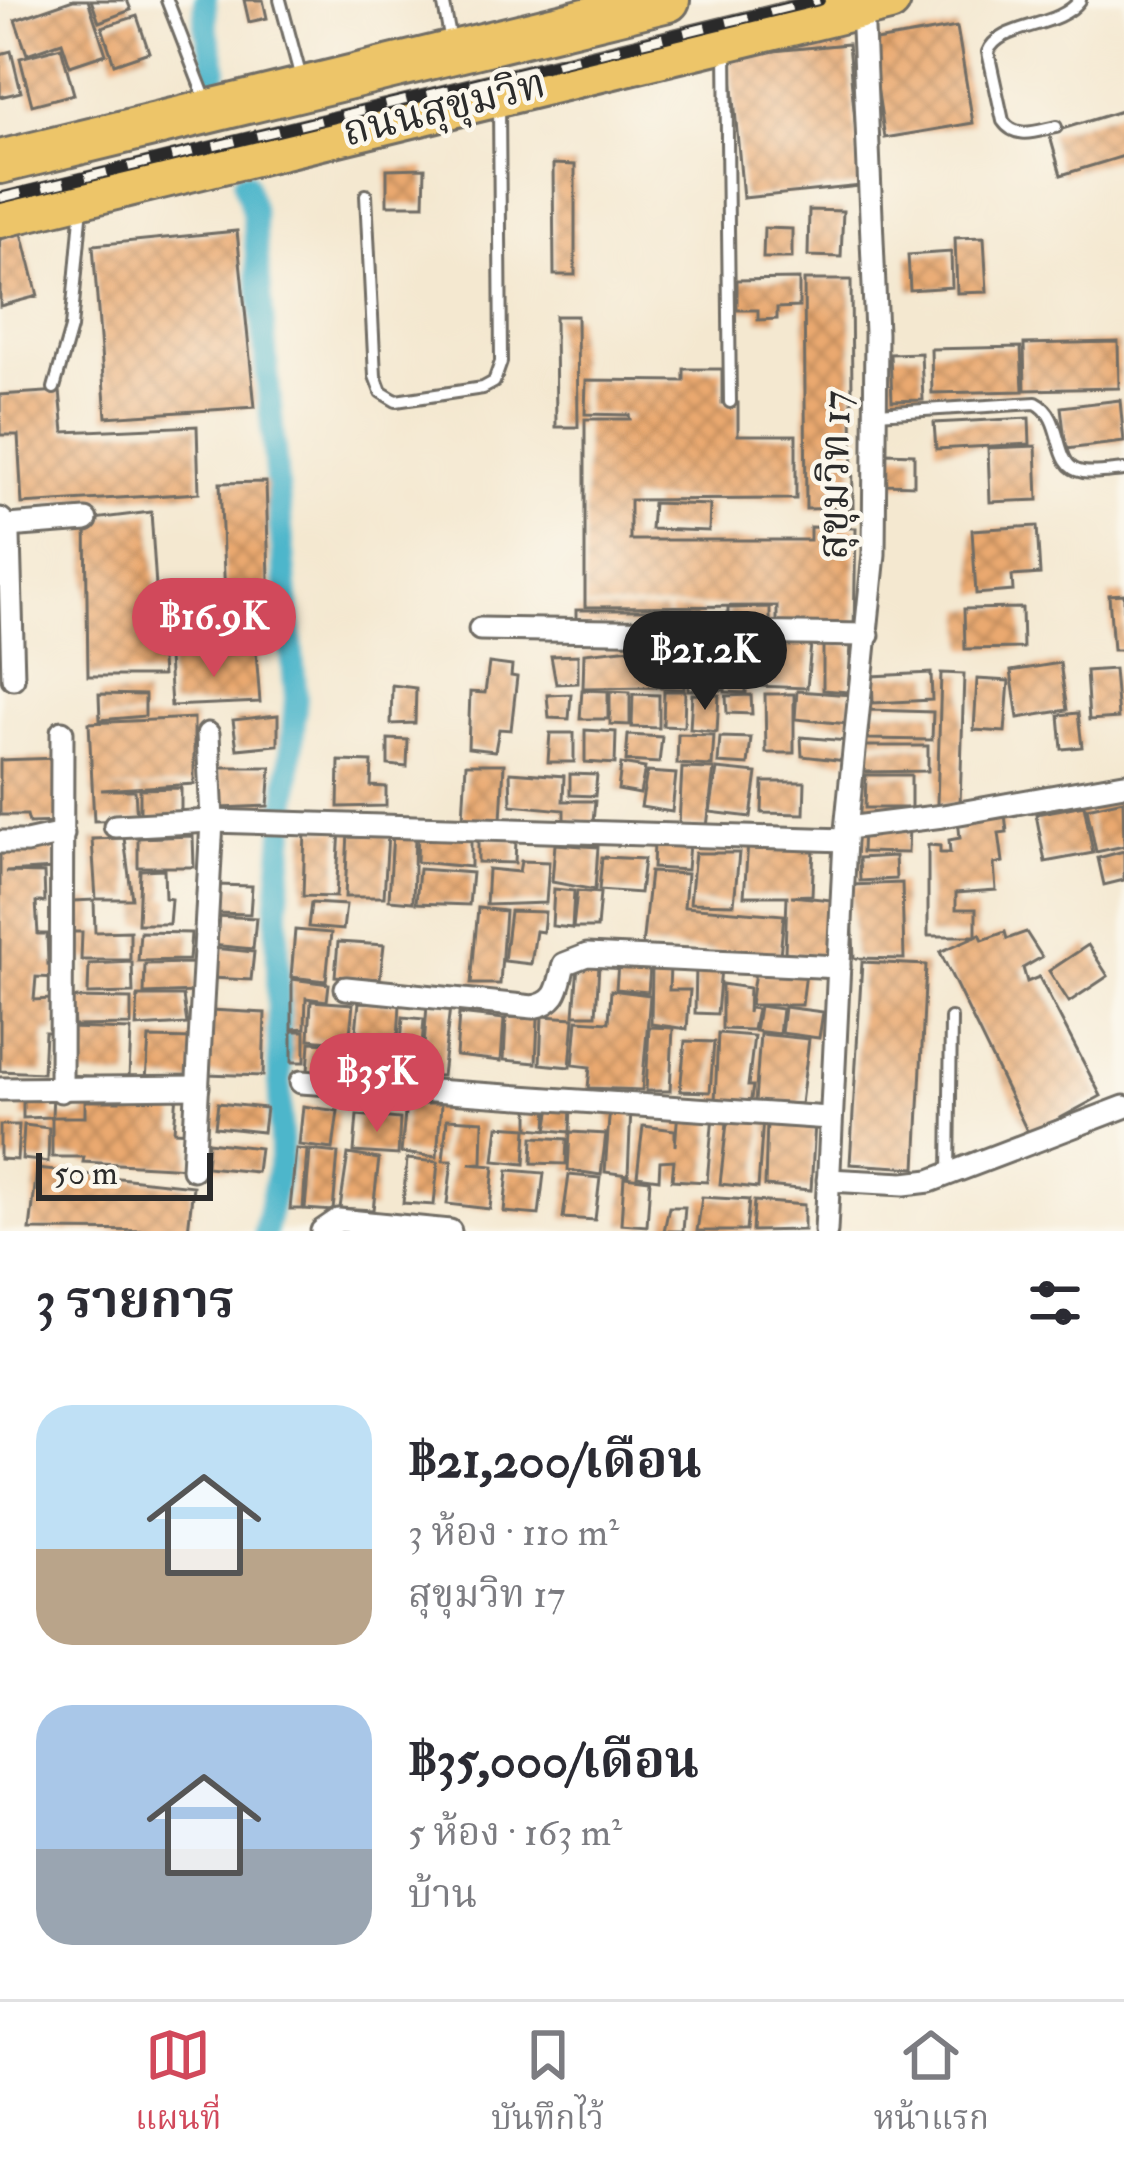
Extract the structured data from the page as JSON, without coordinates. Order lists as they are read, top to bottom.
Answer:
{
  "streets": {
    "highway": ["ถนนสุขุมวิท"],
    "street": ["สุขุมวิท 17"]
  },
  "crossings": [
    ["ถนนสุขุมวิท", "สุขุมวิท 17"]
  ],
  "scale_bar": "50 m",
  "page": {
    "price": ["฿16.9K", "฿21.2K", "฿35K"],
    "scale": "50 m",
    "heading": "3 รายการ",
    "list": [
      {
        "name": "฿21,200/เดือน",
        "note": "3 ห้อง · 110 m² · สุขุมวิท 17"
      },
      {
        "name": "฿35,000/เดือน",
        "note": "5 ห้อง · 163 m² · บ้าน"
      }
    ],
    "tabs": ["แผนที่", "บันทึกไว้", "หน้าแรก"]
  }
}
